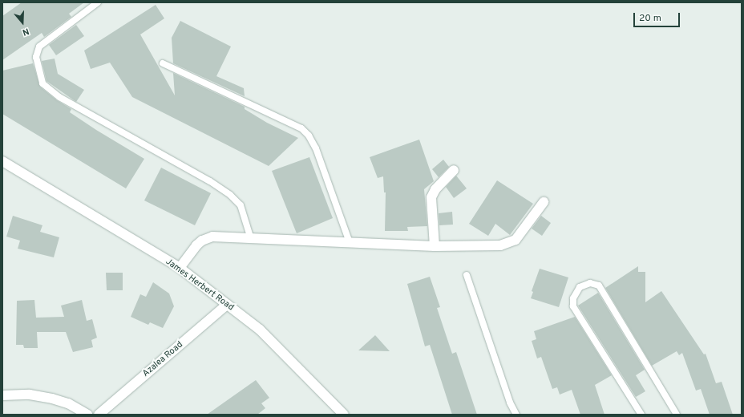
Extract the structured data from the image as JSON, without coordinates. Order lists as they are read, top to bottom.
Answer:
{
  "streets": {
    "street": ["James Herbert Road", "Azalea Road"]
  },
  "crossings": [
    ["James Herbert Road", "Azalea Road"]
  ],
  "scale_bar": "20 m",
  "north": "bottom"
}
